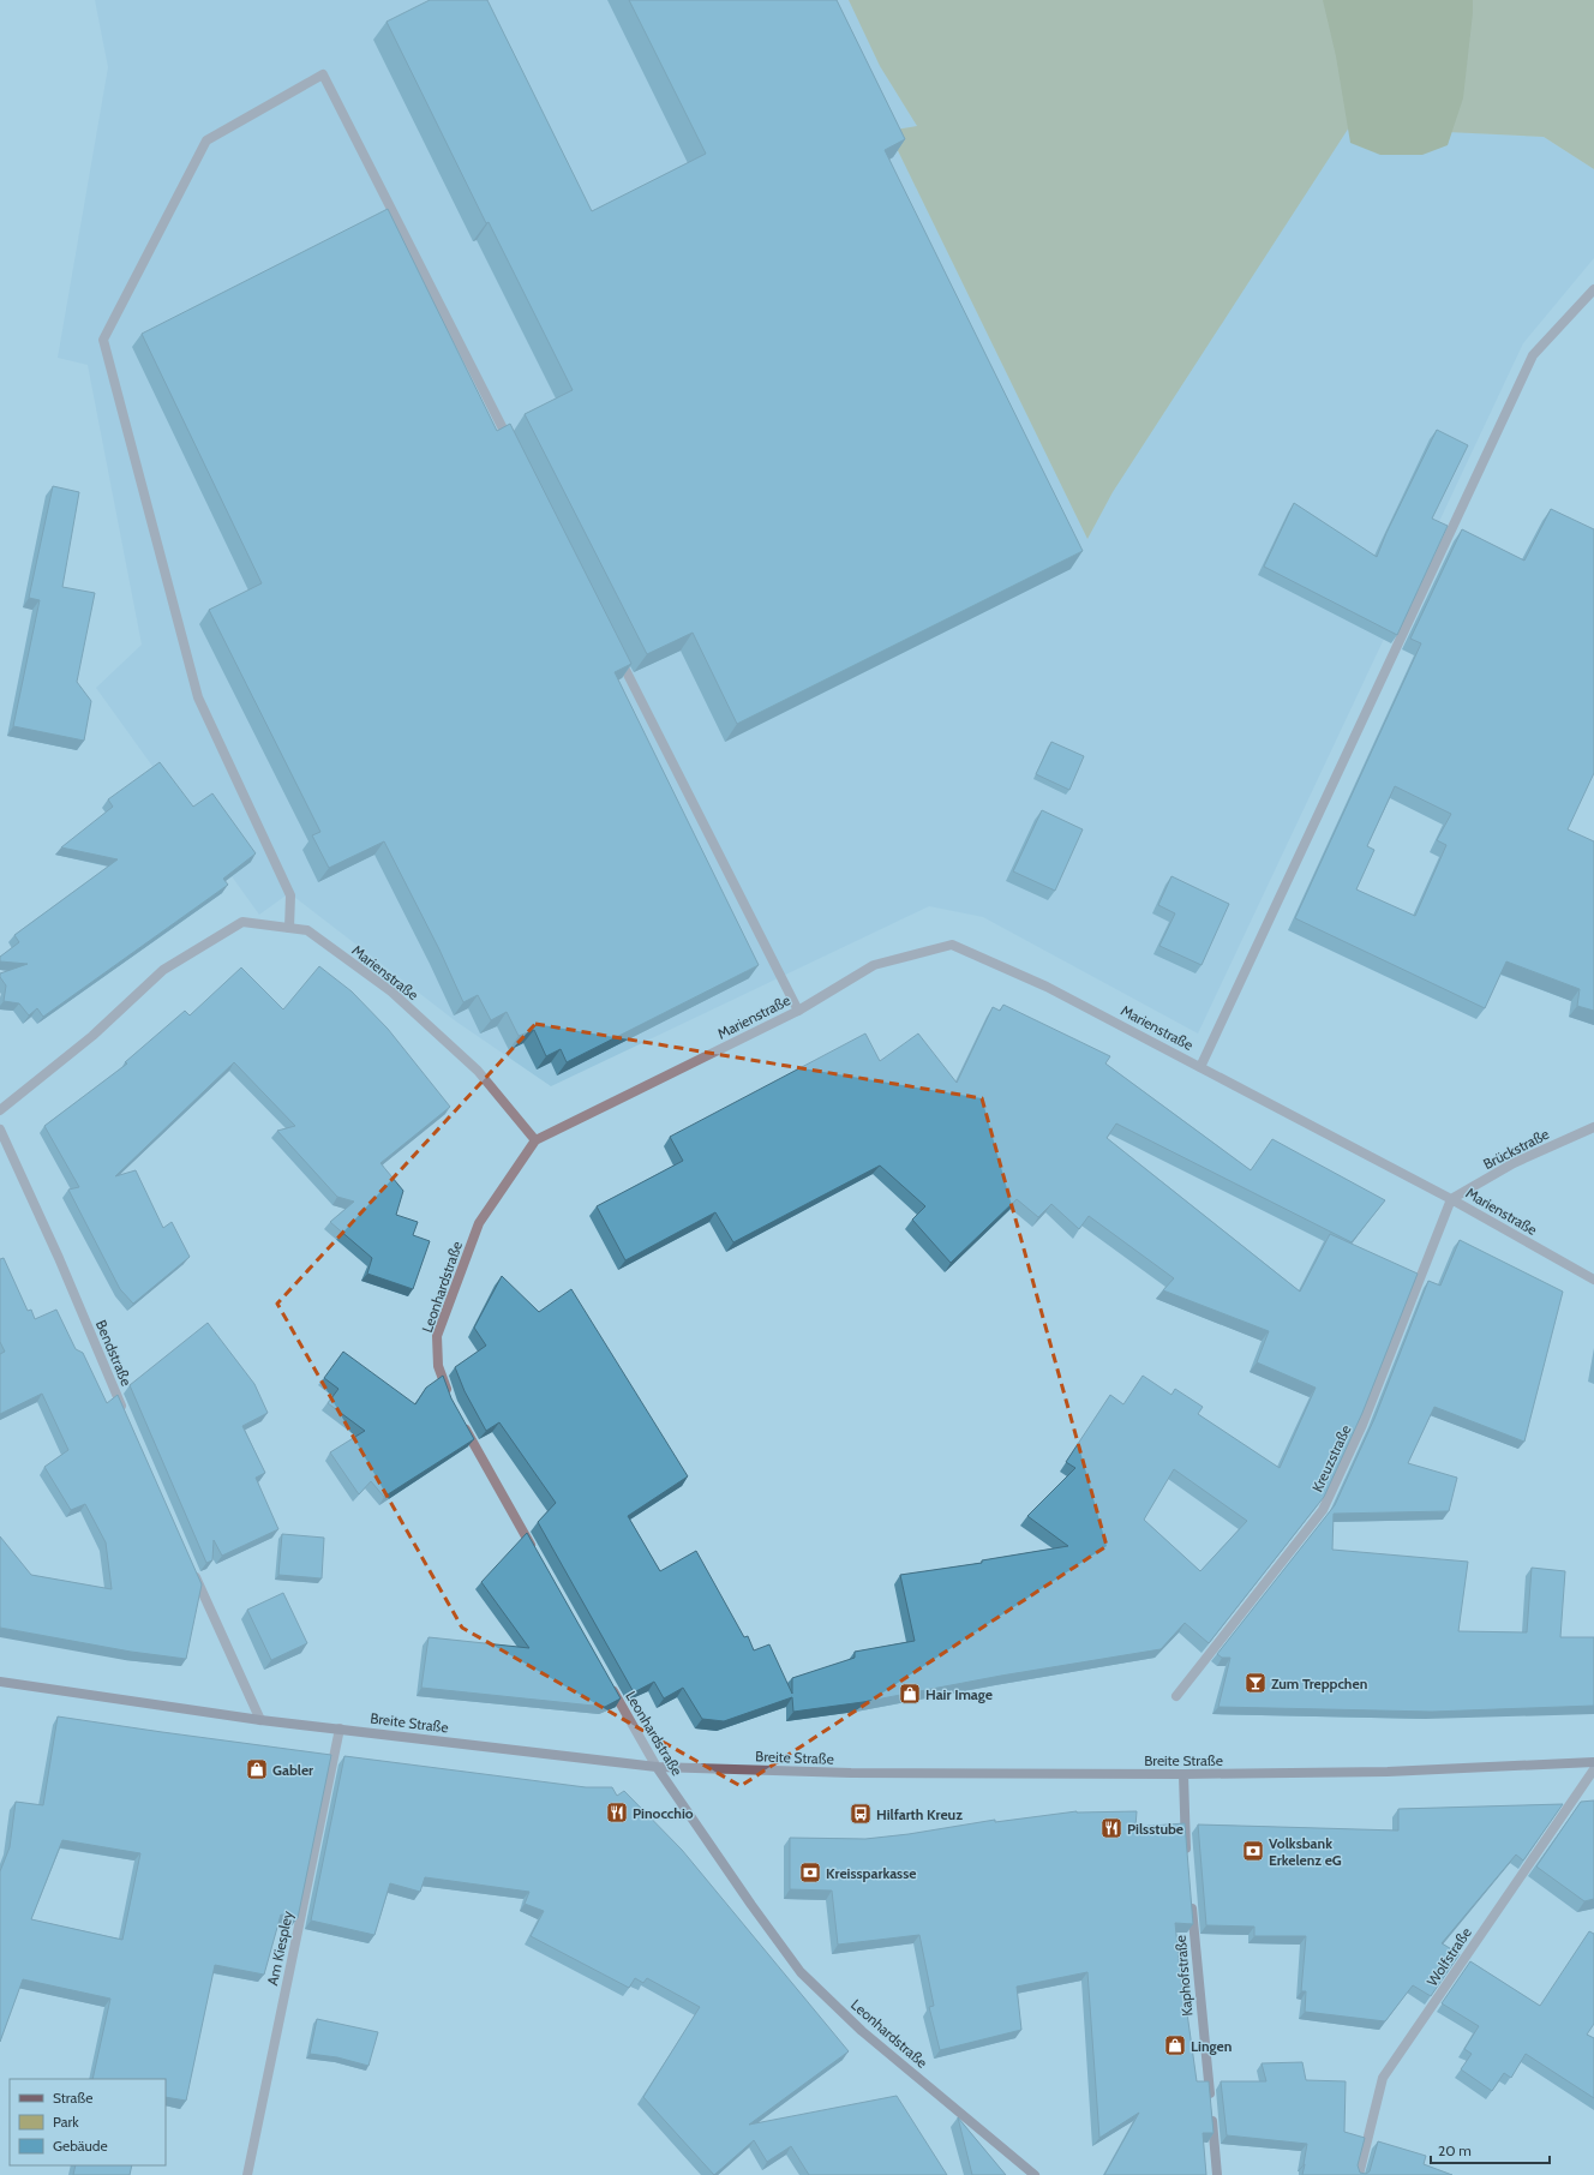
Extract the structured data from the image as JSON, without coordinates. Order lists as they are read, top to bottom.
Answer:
{
  "streets": {
    "main road": ["Leonhardstraße", "Breite Straße", "Kaphofstraße"],
    "street": [
      "Marienstraße",
      "Brückstraße",
      "Bendstraße",
      "Kreuzstraße",
      "Am Kiespley",
      "Wolfstraße"
    ]
  },
  "crossings": [
    ["Marienstraße", "Brückstraße"],
    ["Marienstraße", "Leonhardstraße"],
    ["Marienstraße", "Kreuzstraße"],
    ["Brückstraße", "Kreuzstraße"],
    ["Leonhardstraße", "Breite Straße"],
    ["Breite Straße", "Am Kiespley"]
  ],
  "places": {
    "bar": ["Zum Treppchen"],
    "shop": ["Hair Image", "Gabler", "Lingen"],
    "restaurant": ["Pinocchio", "Pilsstube"],
    "bus stop": ["Hilfarth Kreuz"],
    "bank": ["Volksbank Erkelenz eG", "Kreissparkasse"]
  },
  "legend": ["Straße", "Park", "Gebäude"],
  "scale_bar": "20 m"
}
